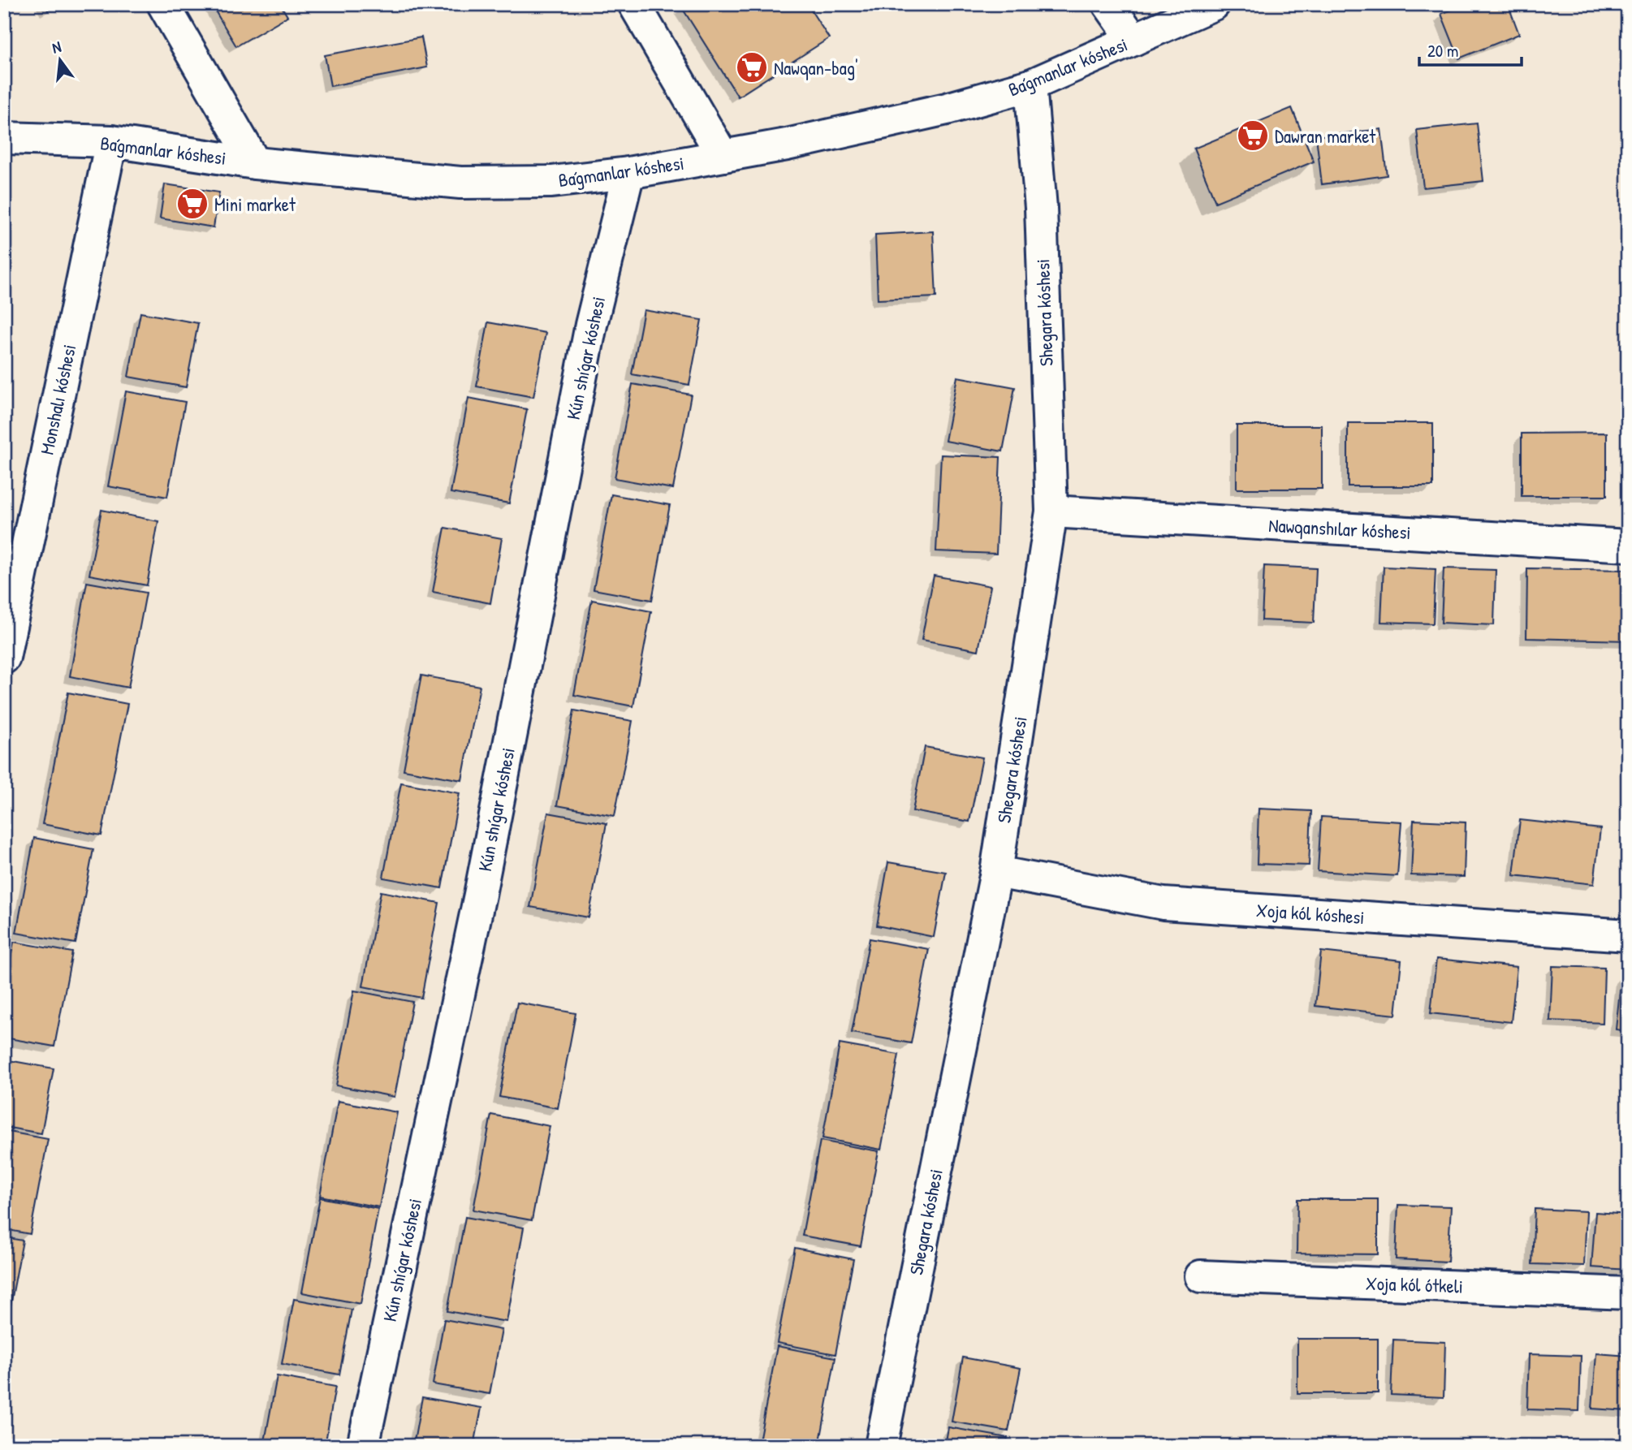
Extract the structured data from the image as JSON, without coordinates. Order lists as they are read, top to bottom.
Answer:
{
  "streets": {
    "street": [
      "Baǵmanlar kóshesi",
      "Shegara kóshesi",
      "Kún shıǵar kóshesi",
      "Monshalı kóshesi",
      "Nawqanshılar kóshesi",
      "Xoja kól kóshesi",
      "Xoja kól ótkeli"
    ]
  },
  "crossings": [
    ["Baǵmanlar kóshesi", "Shegara kóshesi"],
    ["Baǵmanlar kóshesi", "Kún shıǵar kóshesi"],
    ["Baǵmanlar kóshesi", "Monshalı kóshesi"],
    ["Shegara kóshesi", "Nawqanshılar kóshesi"],
    ["Shegara kóshesi", "Xoja kól kóshesi"]
  ],
  "places": {
    "supermarket": ["Nawqan-bag'", "Dawran market", "Mini market"]
  },
  "scale_bar": "20 m",
  "north": "top"
}
